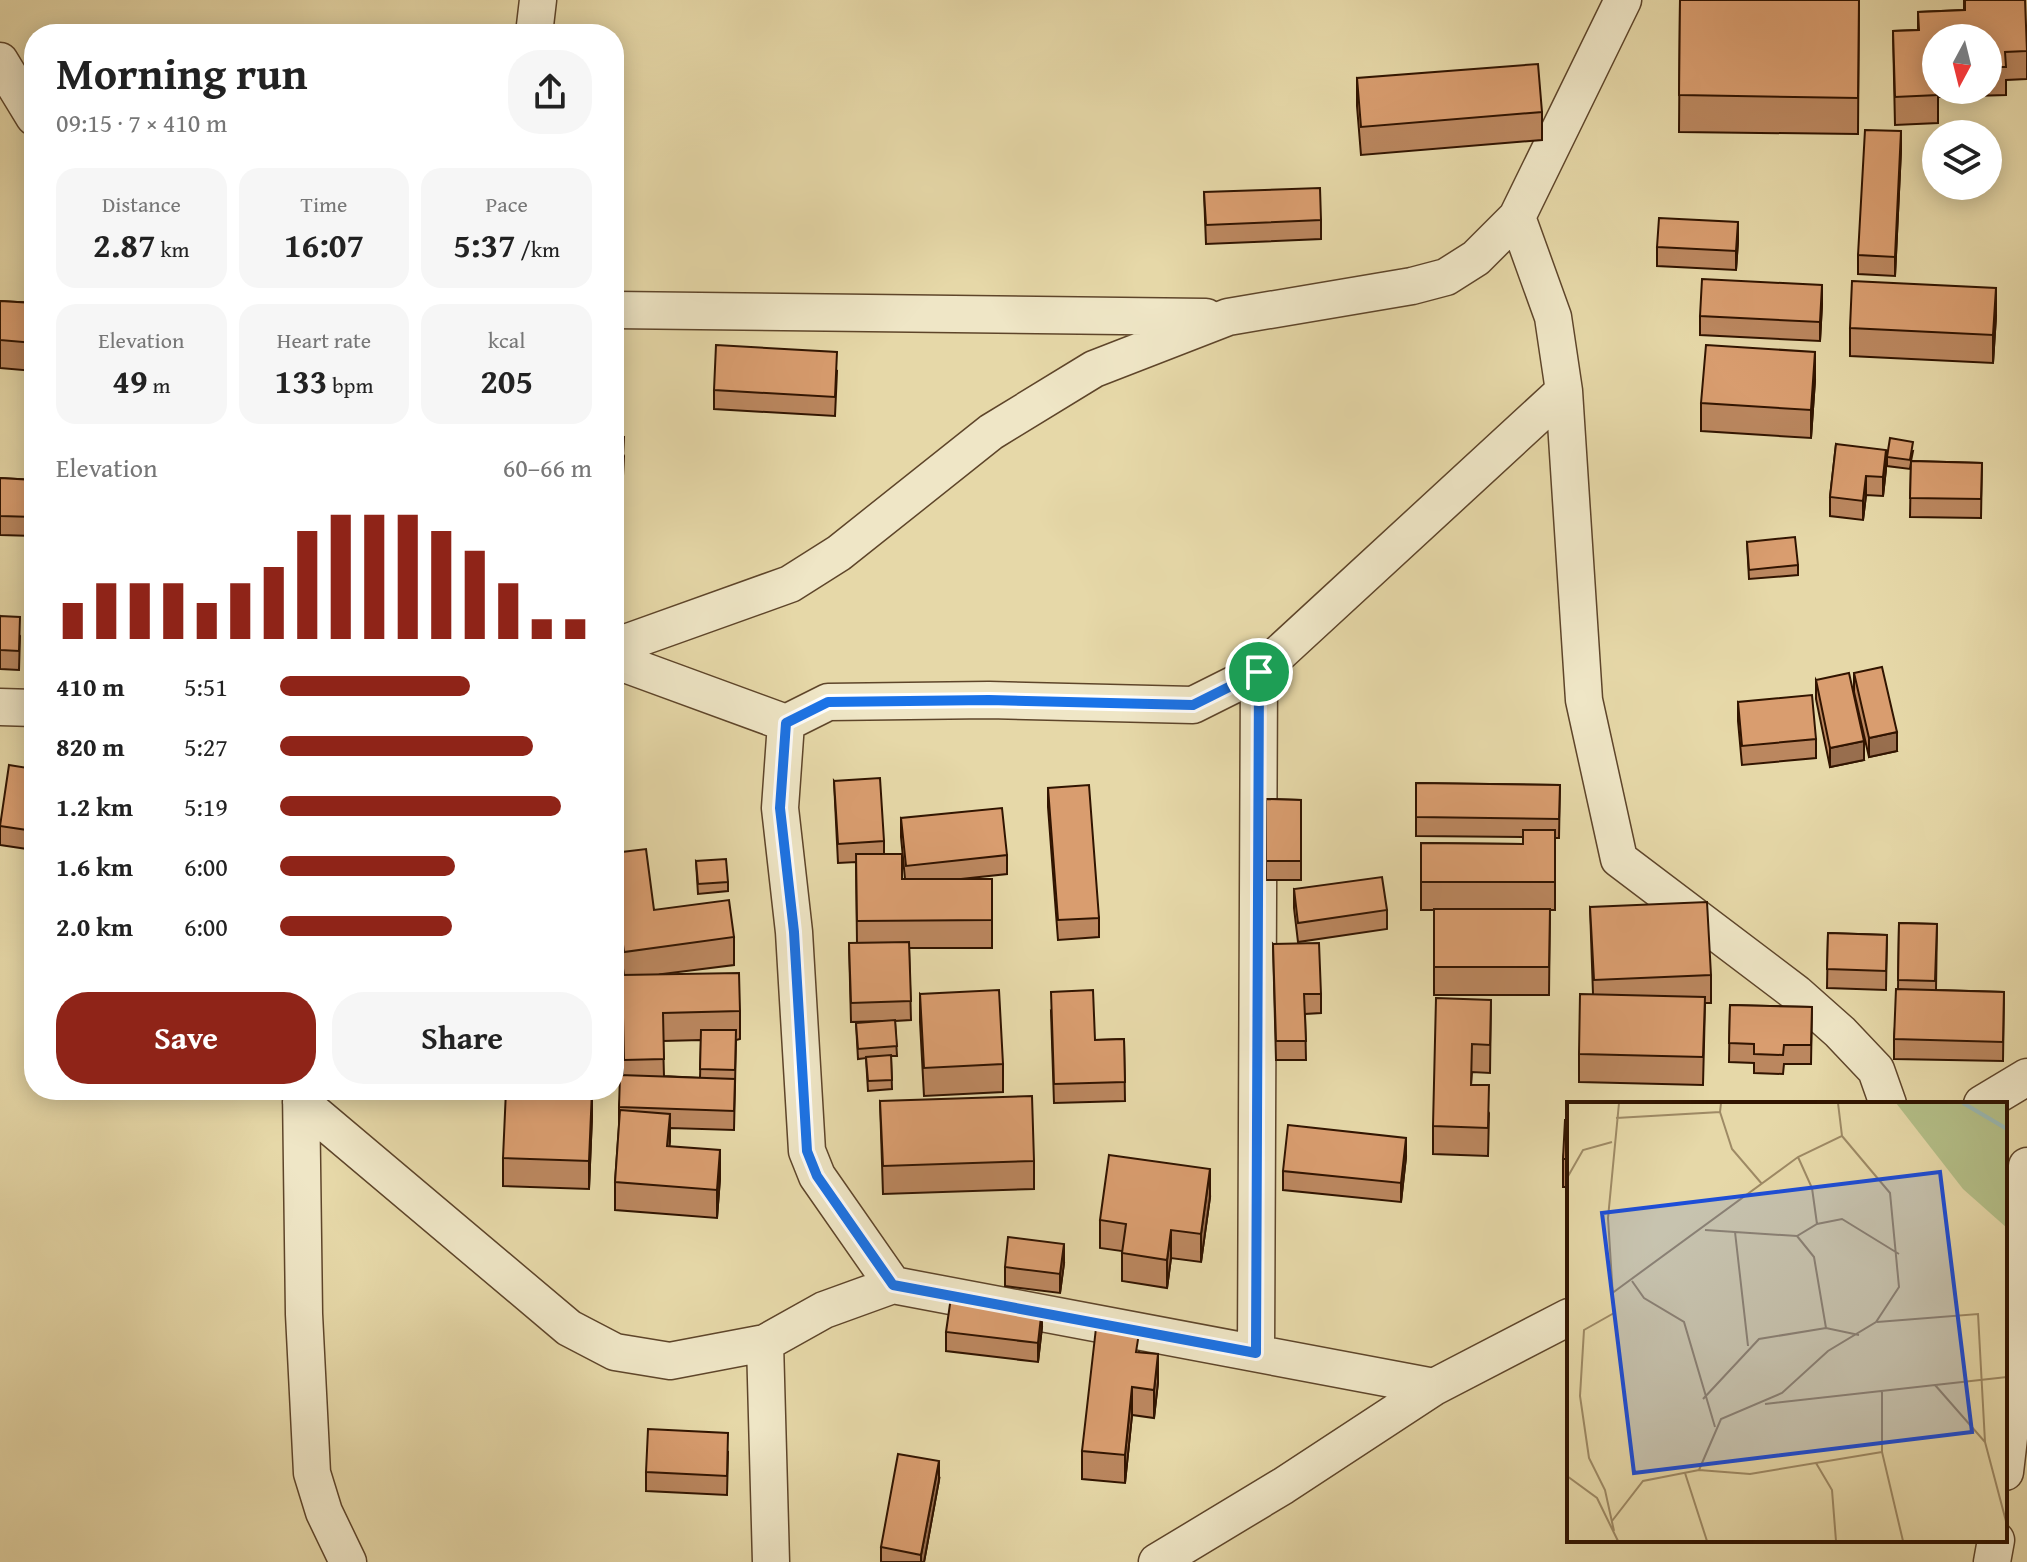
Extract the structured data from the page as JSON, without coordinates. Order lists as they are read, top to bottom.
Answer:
{
  "north": "bottom",
  "page": {
    "heading": ["Morning run", "09:15 · 7 × 410 m"],
    "stats": [
      ["Distance", "2.87 km"],
      ["Time", "16:07"],
      ["Pace", "5:37 /km"],
      ["Elevation", "49 m"],
      ["Heart rate", "133 bpm"],
      ["kcal", "205"]
    ],
    "chart": ["Elevation", "60–66 m"],
    "list": [
      {
        "name": "410 m",
        "note": "5:51"
      },
      {
        "name": "820 m",
        "note": "5:27"
      },
      {
        "name": "1.2 km",
        "note": "5:19"
      },
      {
        "name": "1.6 km",
        "note": "6:00"
      },
      {
        "name": "2.0 km",
        "note": "6:00"
      }
    ],
    "buttons": ["Save", "Share"]
  }
}
